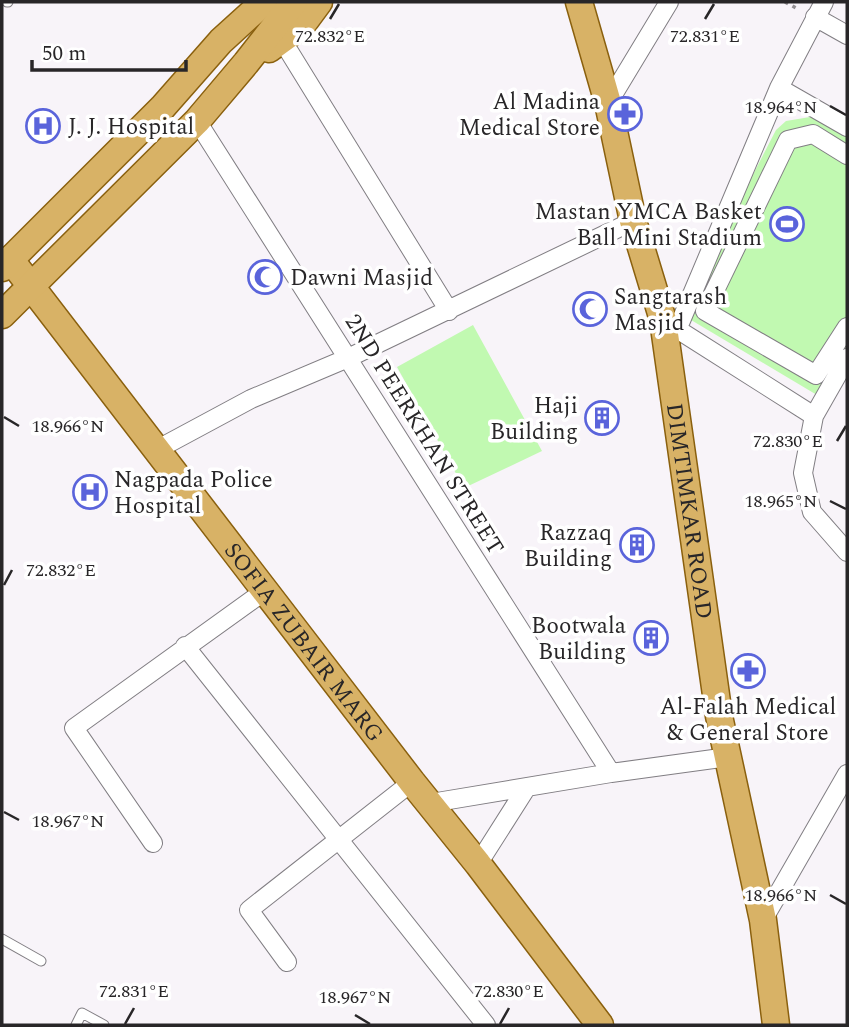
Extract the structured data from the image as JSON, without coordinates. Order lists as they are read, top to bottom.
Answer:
{
  "streets": {
    "main road": ["DIMTIMKAR ROAD", "SOFIA ZUBAIR MARG"],
    "street": ["2ND PEERKHAN STREET"]
  },
  "places": {
    "pharmacy": ["Al Madina Medical Store", "Al-Falah Medical & General Store"],
    "hospital": ["J. J. Hospital", "Nagpada Police Hospital"],
    "sports": ["Mastan YMCA Basket Ball Mini Stadium"],
    "mosque": ["Dawni Masjid", "Sangtarash Masjid"],
    "building": ["Haji Building", "Razzaq Building", "Bootwala Building"]
  },
  "scale_bar": "50 m",
  "coordinates": [
    "72.832°E",
    "72.831°E",
    "18.964°N",
    "18.966°N",
    "72.830°E",
    "18.965°N",
    "18.967°N"
  ]
}
